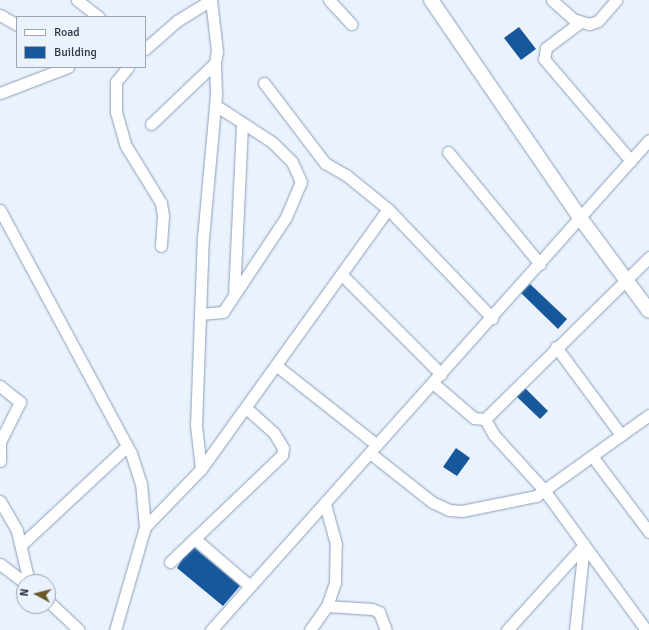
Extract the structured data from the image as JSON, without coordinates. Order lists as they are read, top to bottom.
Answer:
{
  "legend": ["Road", "Building"],
  "north": "left"
}
